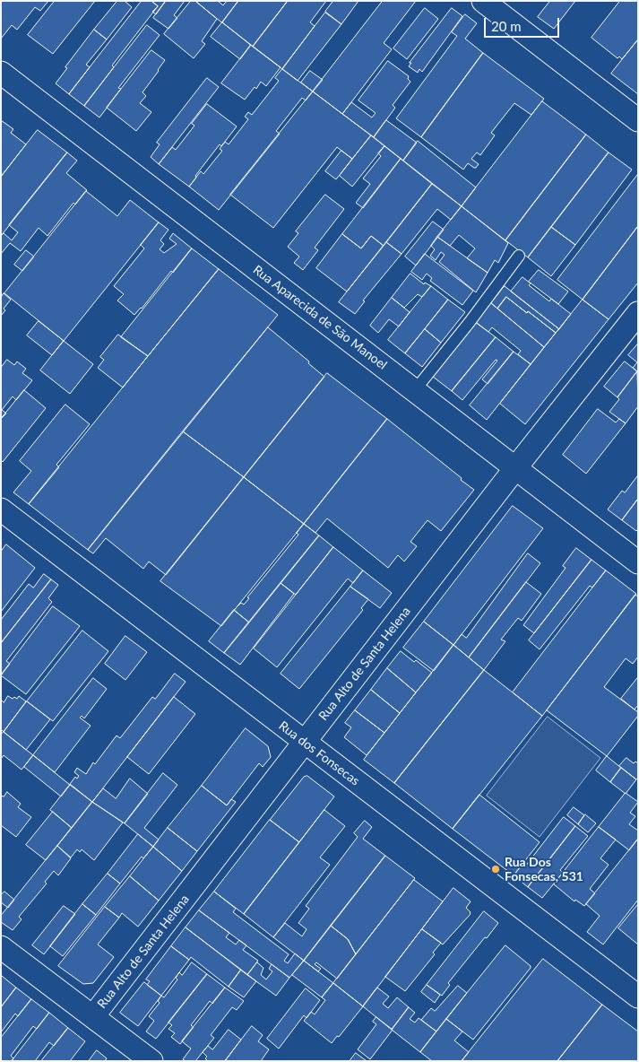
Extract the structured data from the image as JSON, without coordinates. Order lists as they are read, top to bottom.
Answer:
{
  "streets": {
    "street": ["Rua Aparecida de São Manoel", "Rua Alto de Santa Helena", "Rua dos Fonsecas"]
  },
  "crossings": [
    ["Rua Aparecida de São Manoel", "Rua Alto de Santa Helena"],
    ["Rua Alto de Santa Helena", "Rua dos Fonsecas"]
  ],
  "places": ["Rua Dos Fonsecas, 531"],
  "scale_bar": "20 m"
}
